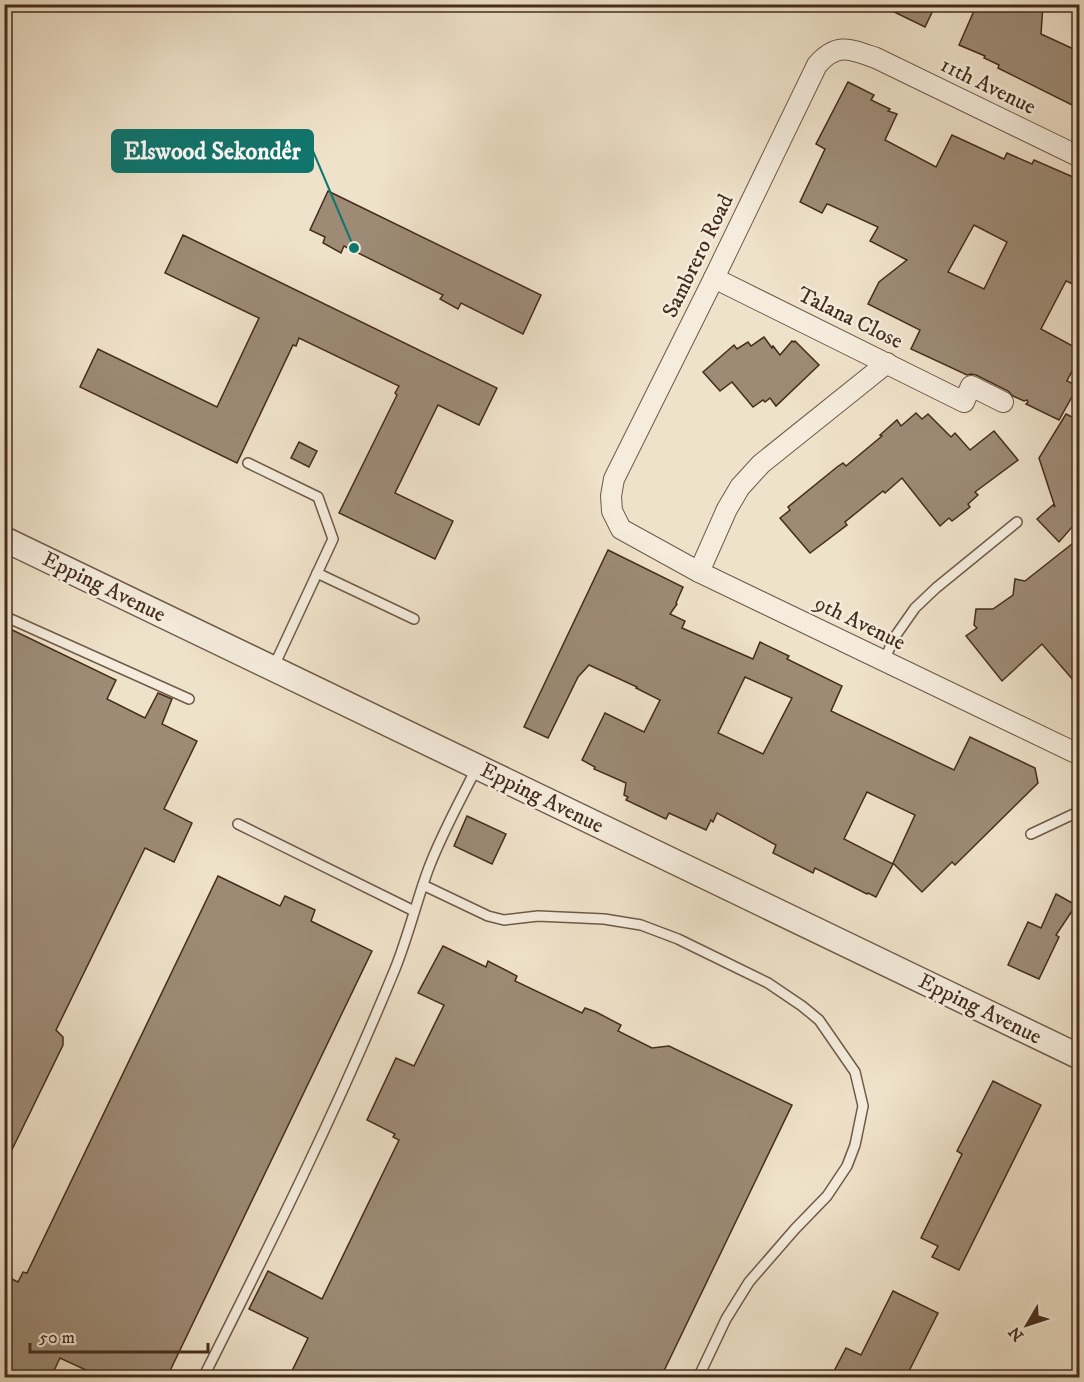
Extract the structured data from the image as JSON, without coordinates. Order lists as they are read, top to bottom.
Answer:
{
  "streets": {
    "street": [
      "11th Avenue",
      "Sambrero Road",
      "Talana Close",
      "Epping Avenue",
      "9th Avenue"
    ]
  },
  "crossings": [
    ["11th Avenue", "Sambrero Road"],
    ["Sambrero Road", "Talana Close"],
    ["Sambrero Road", "9th Avenue"]
  ],
  "places": ["Elswood Sekondêr"],
  "scale_bar": "50 m",
  "north": "bottom left"
}
